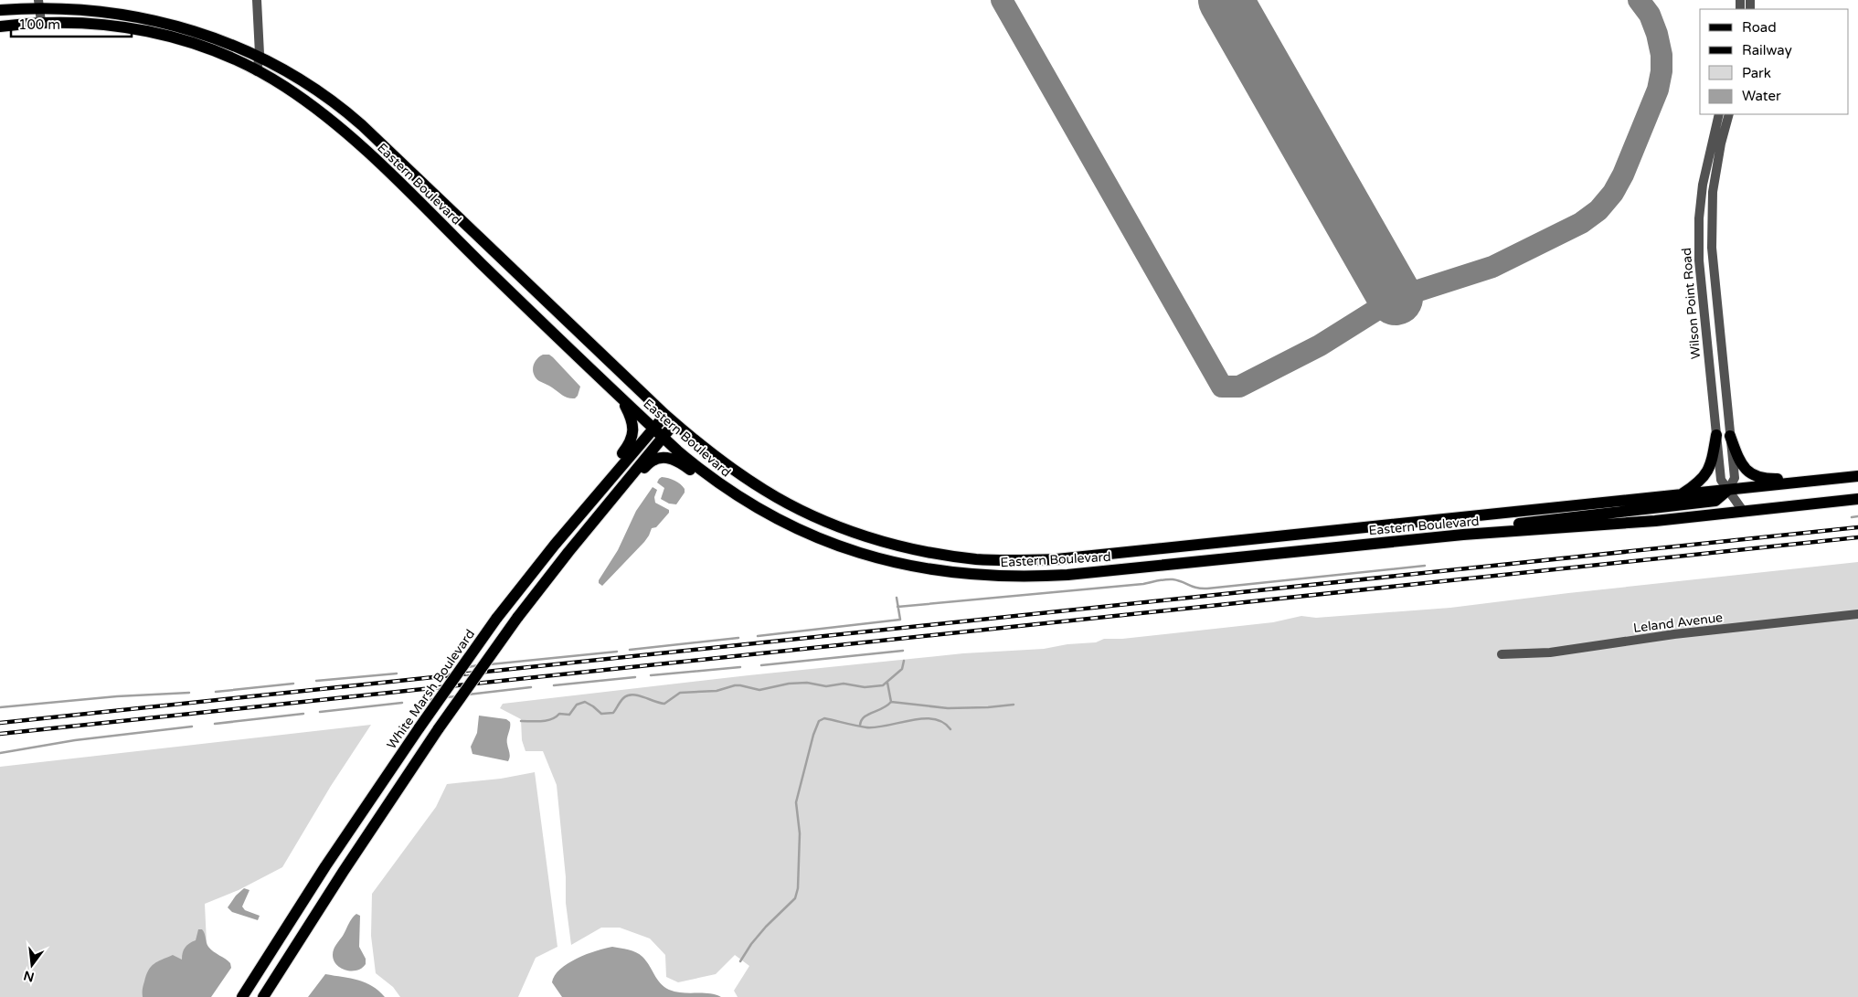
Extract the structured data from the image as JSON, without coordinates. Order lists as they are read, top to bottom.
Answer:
{
  "streets": {
    "main road": ["Eastern Boulevard", "White Marsh Boulevard"],
    "street": ["Wilson Point Road", "Leland Avenue"]
  },
  "crossings": [
    ["Eastern Boulevard", "Wilson Point Road"],
    ["Eastern Boulevard", "White Marsh Boulevard"]
  ],
  "legend": [
    "Road",
    "Railway",
    "Park",
    "Water"
  ],
  "scale_bar": "100 m",
  "north": "bottom"
}
